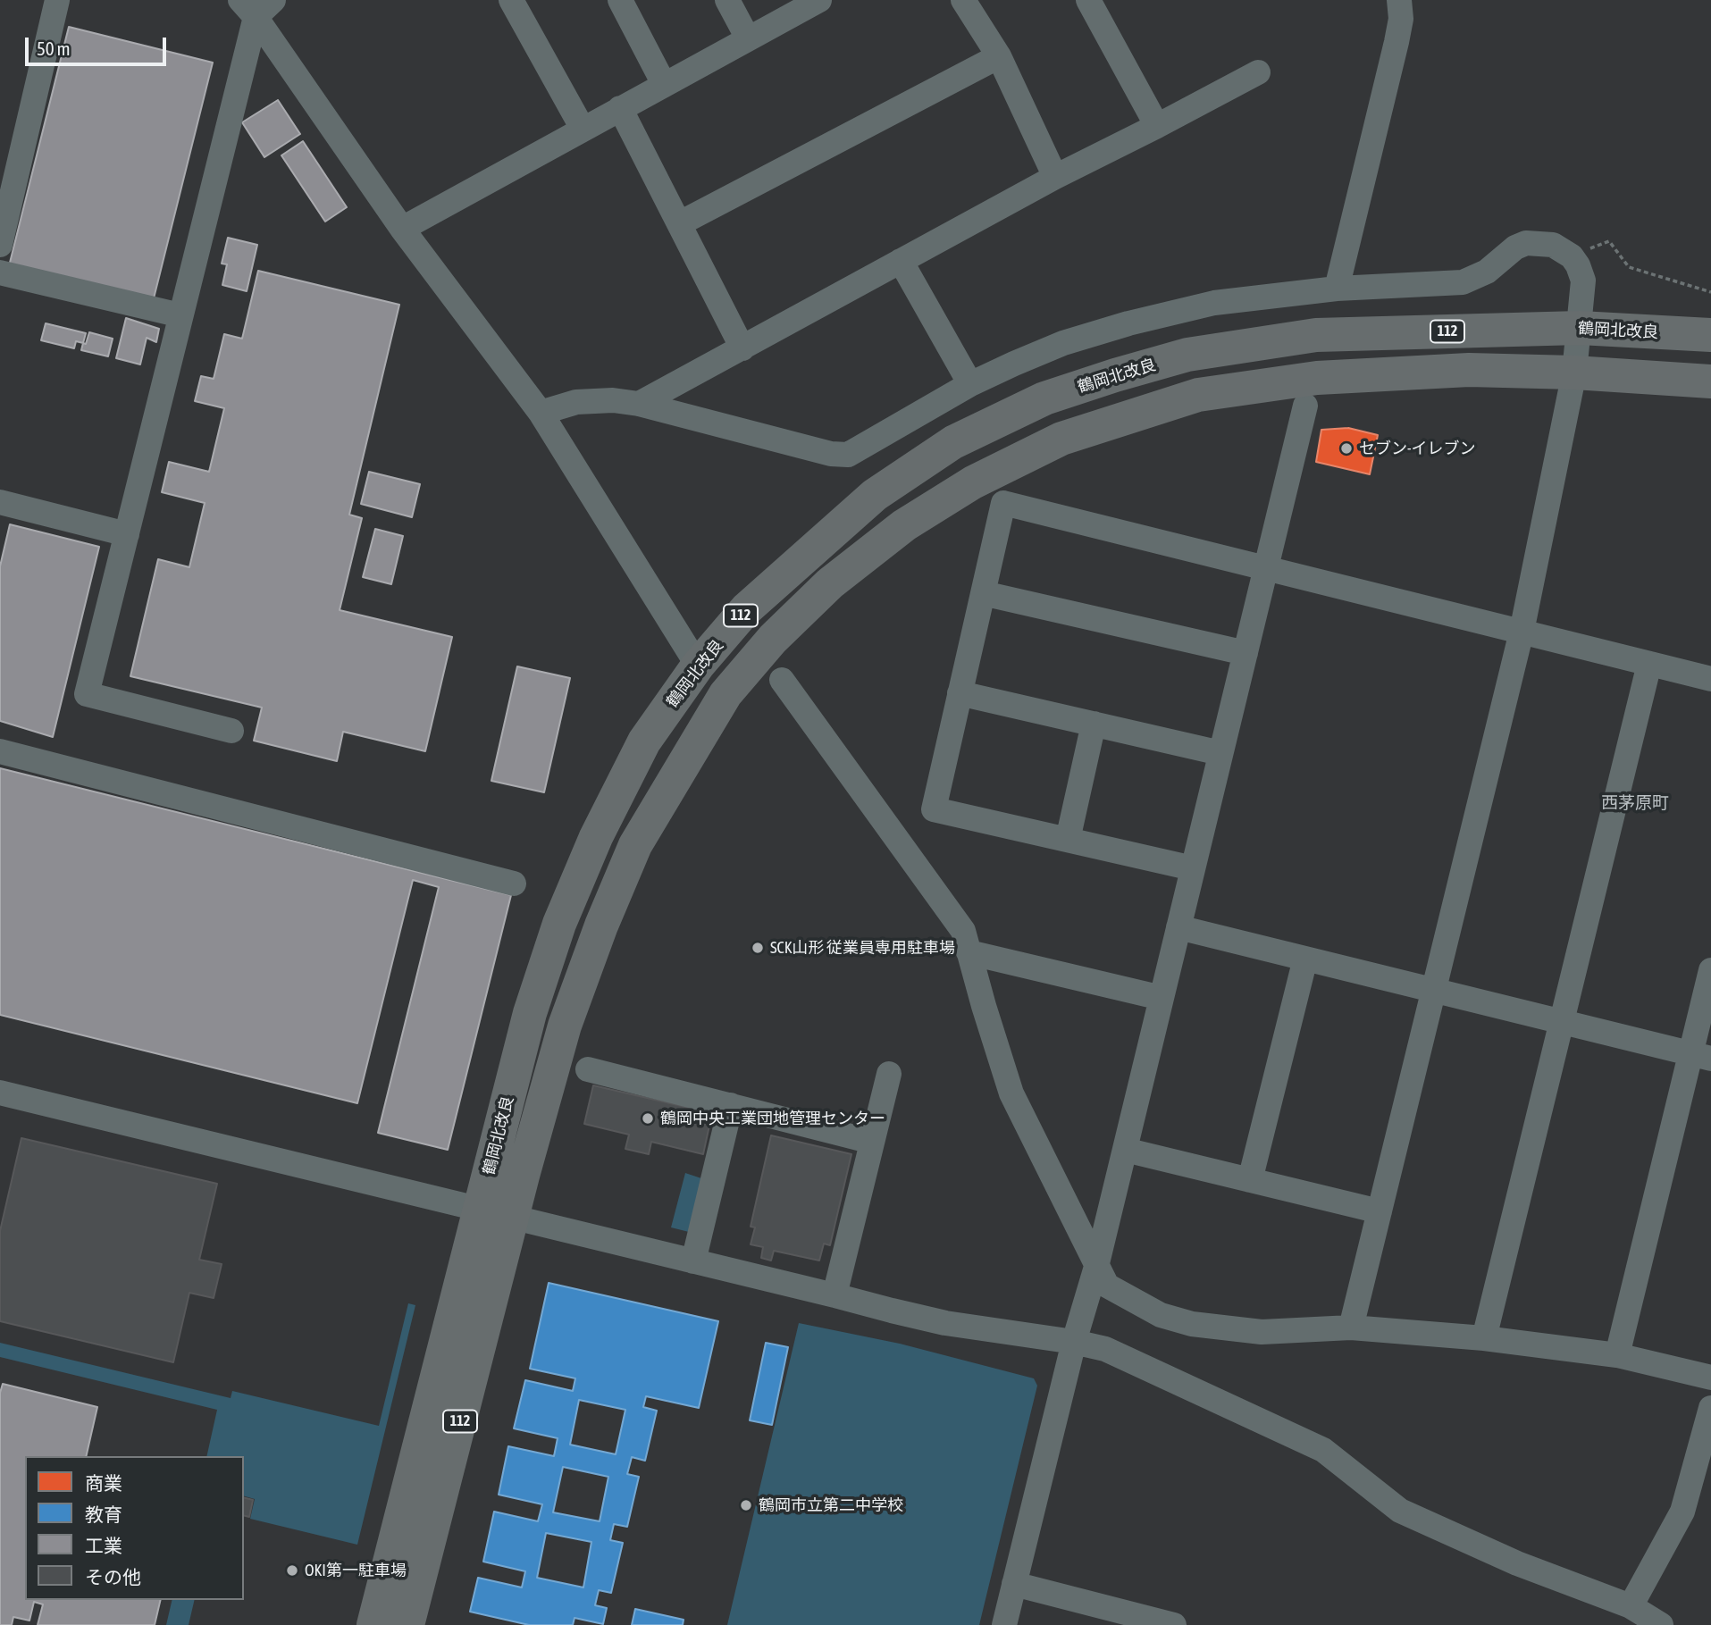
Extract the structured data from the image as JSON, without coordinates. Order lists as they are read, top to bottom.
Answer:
{
  "streets": {
    "highway": ["鶴岡北改良", "112"]
  },
  "districts": ["西茅原町"],
  "places": [
    "セブン-イレブン",
    "SCK山形 従業員専用駐車場",
    "鶴岡中央工業団地管理センター",
    "鶴岡市立第二中学校",
    "OKI第一駐車場"
  ],
  "legend": [
    "商業",
    "教育",
    "工業",
    "その他"
  ],
  "scale_bar": "50 m"
}
